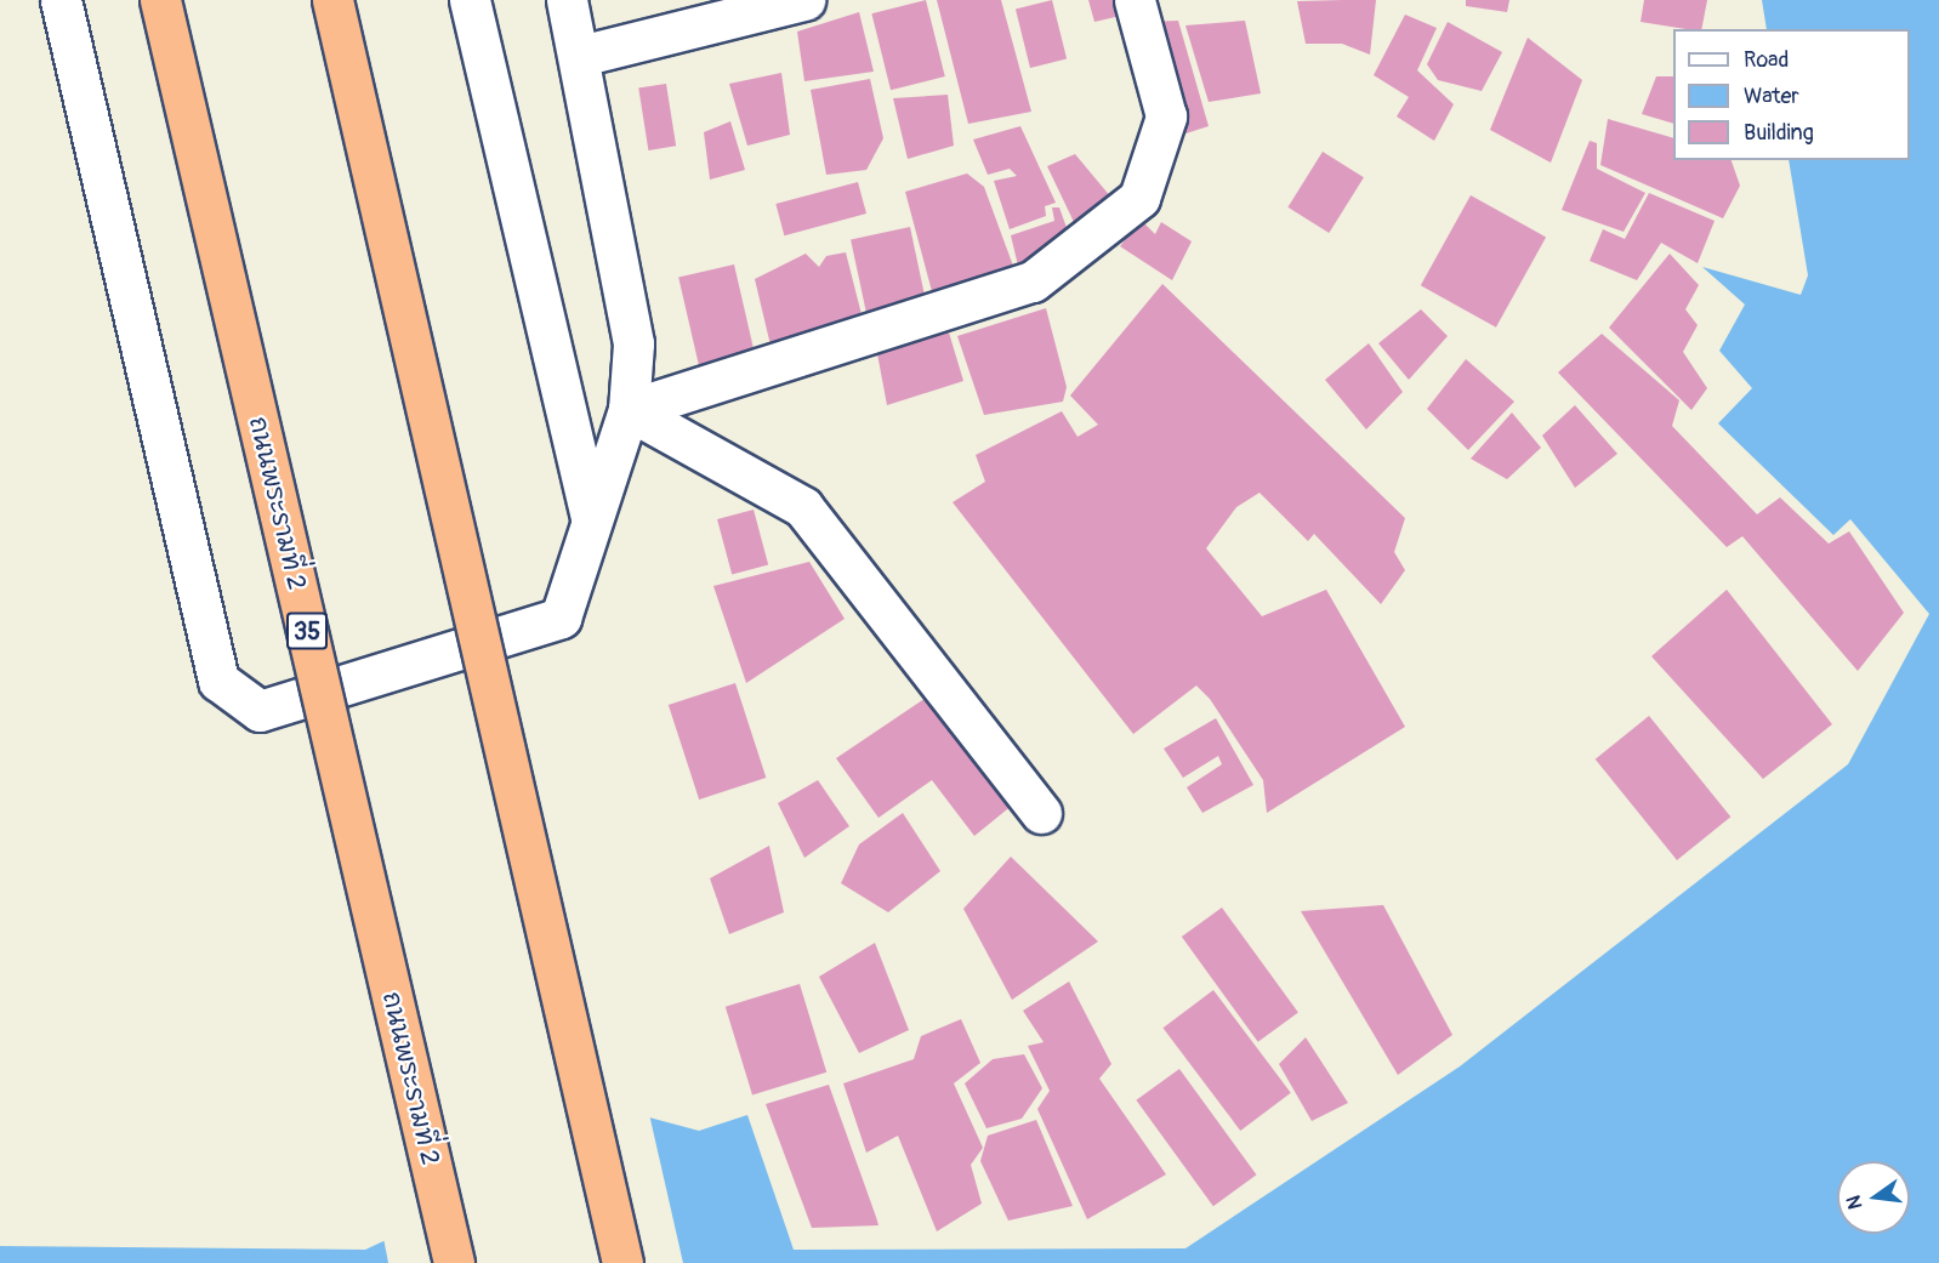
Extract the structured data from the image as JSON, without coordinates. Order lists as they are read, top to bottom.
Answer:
{
  "streets": {
    "highway": ["ถนนพระรามที่ 2", "35"]
  },
  "legend": ["Road", "Water", "Building"],
  "north": "left"
}
